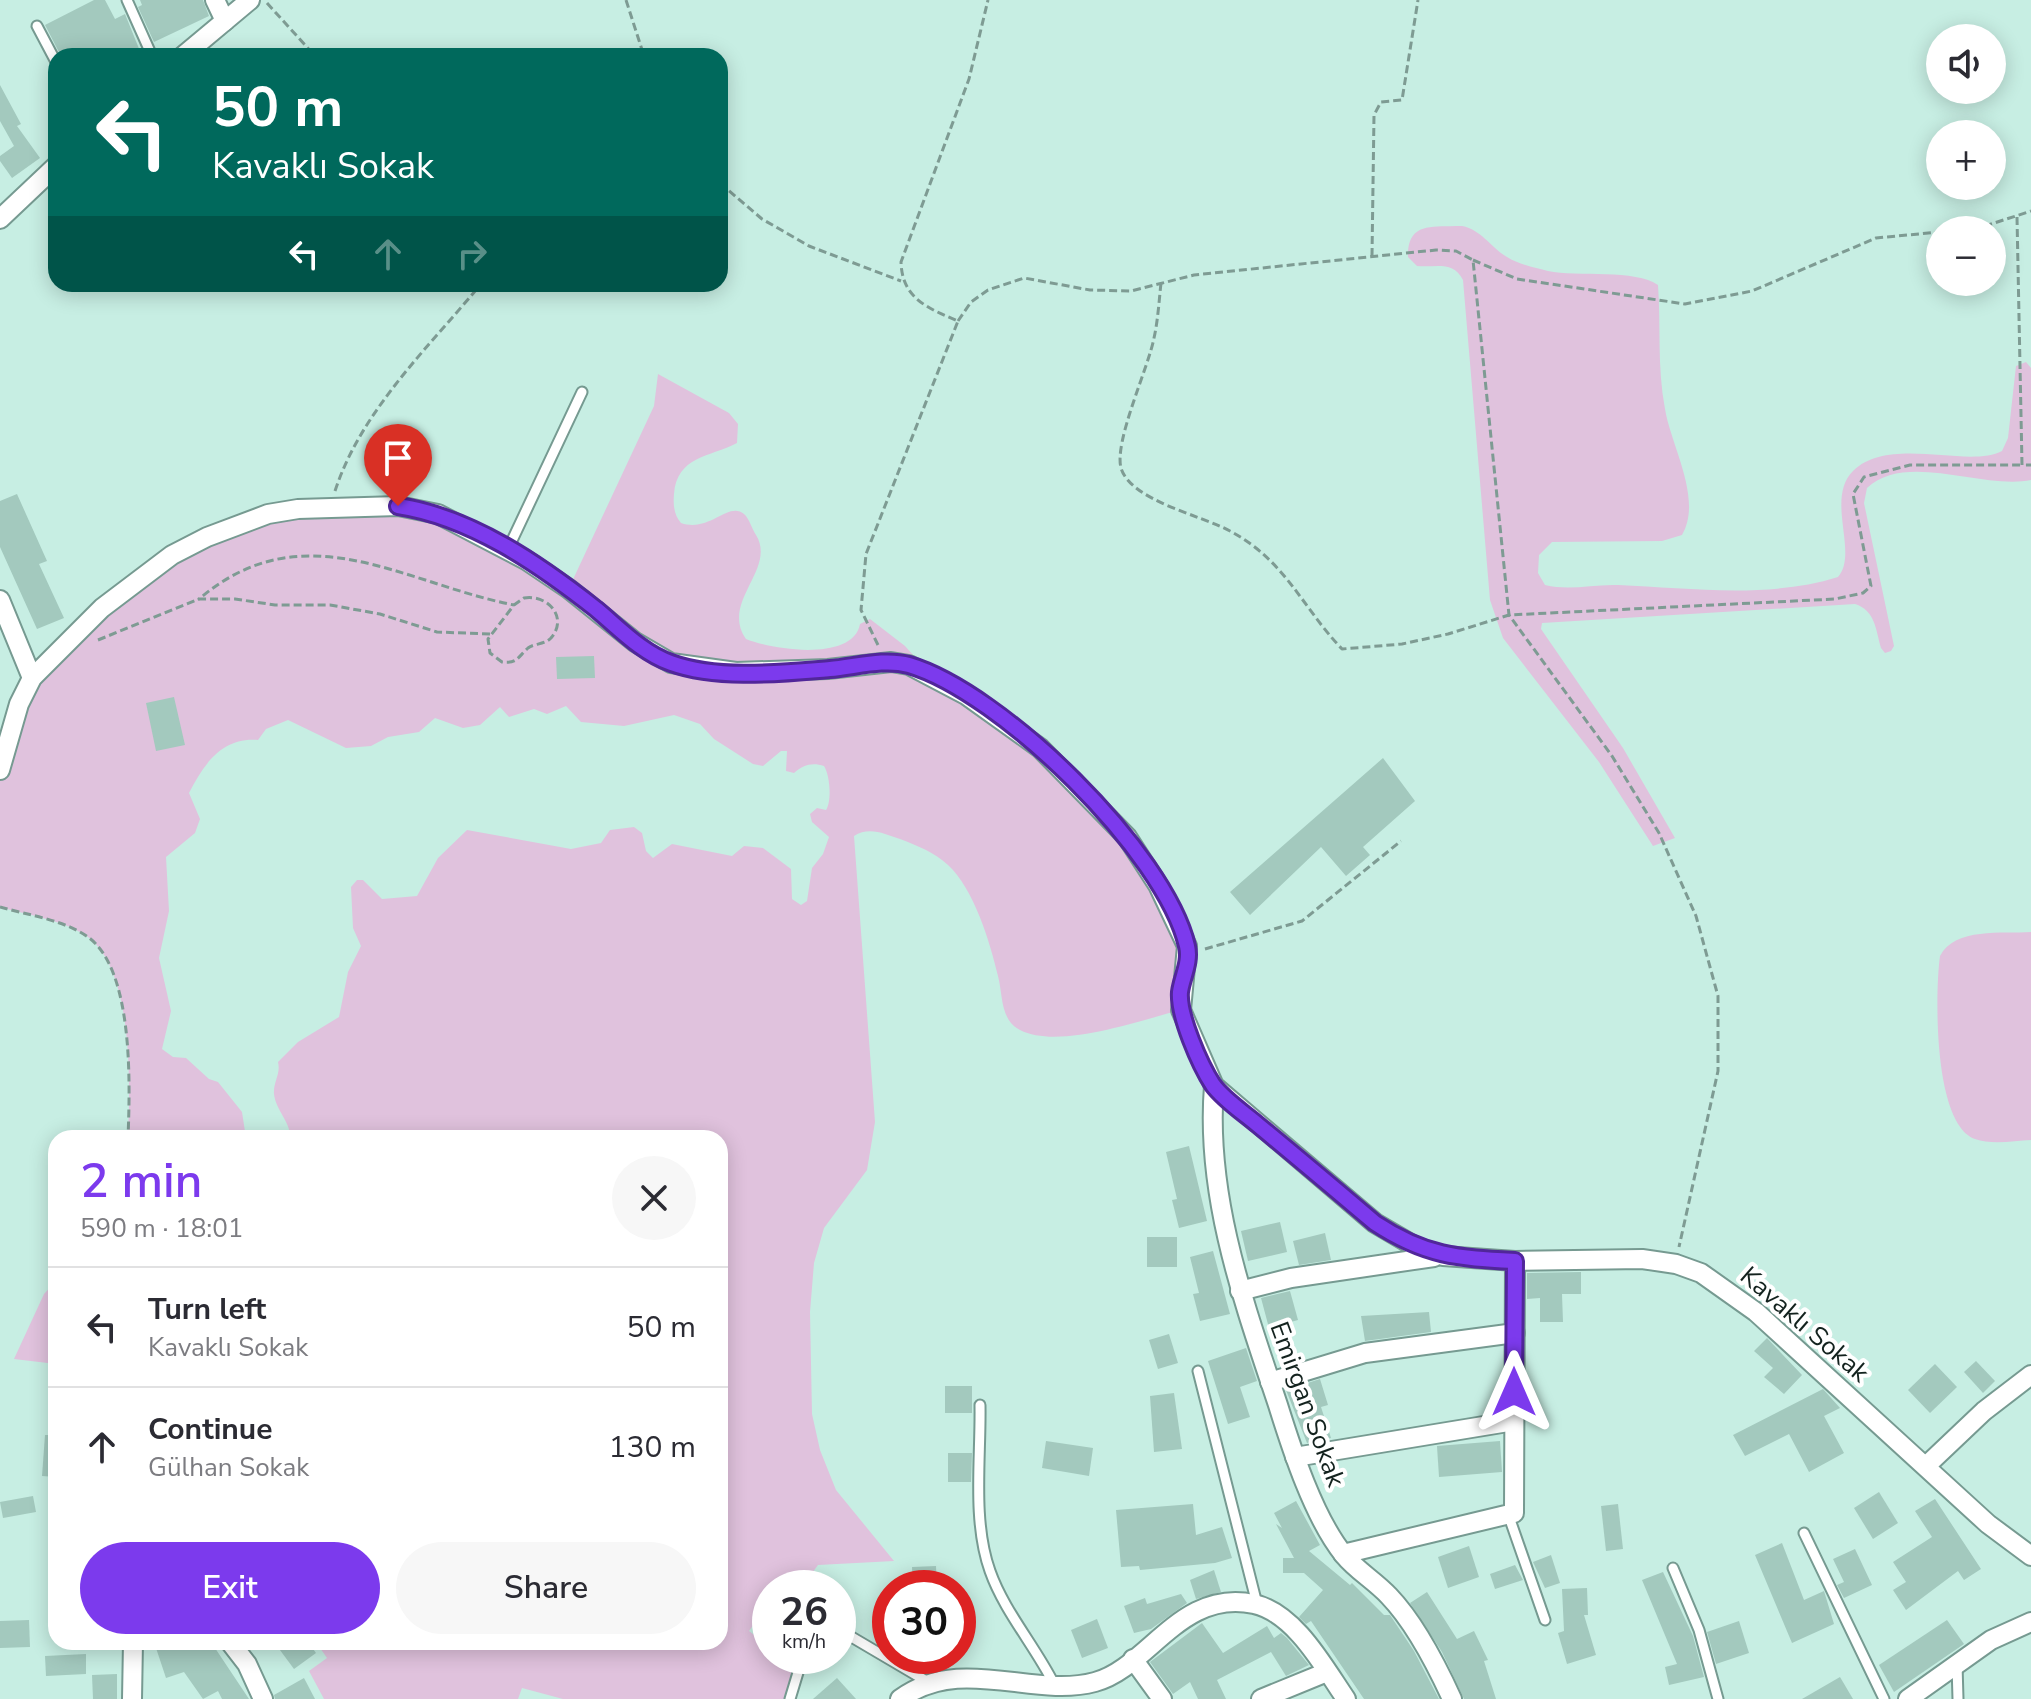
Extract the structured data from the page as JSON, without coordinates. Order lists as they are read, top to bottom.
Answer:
{
  "streets": {
    "street": ["Kavaklı Sokak", "Emirgan Sokak"]
  },
  "crossings": [
    ["Kavaklı Sokak", "Emirgan Sokak"]
  ],
  "page": {
    "map_buttons": ["+", "−"],
    "turn": ["50 m", "Kavaklı Sokak"],
    "heading": ["2 min", "590 m · 18:01"],
    "list": [
      {
        "name": "Turn left",
        "note": "Kavaklı Sokak",
        "value": "50 m"
      },
      {
        "name": "Continue",
        "note": "Gülhan Sokak",
        "value": "130 m"
      }
    ],
    "buttons": ["Exit", "Share"],
    "speed": "26 km/h",
    "limit": "30"
  }
}
